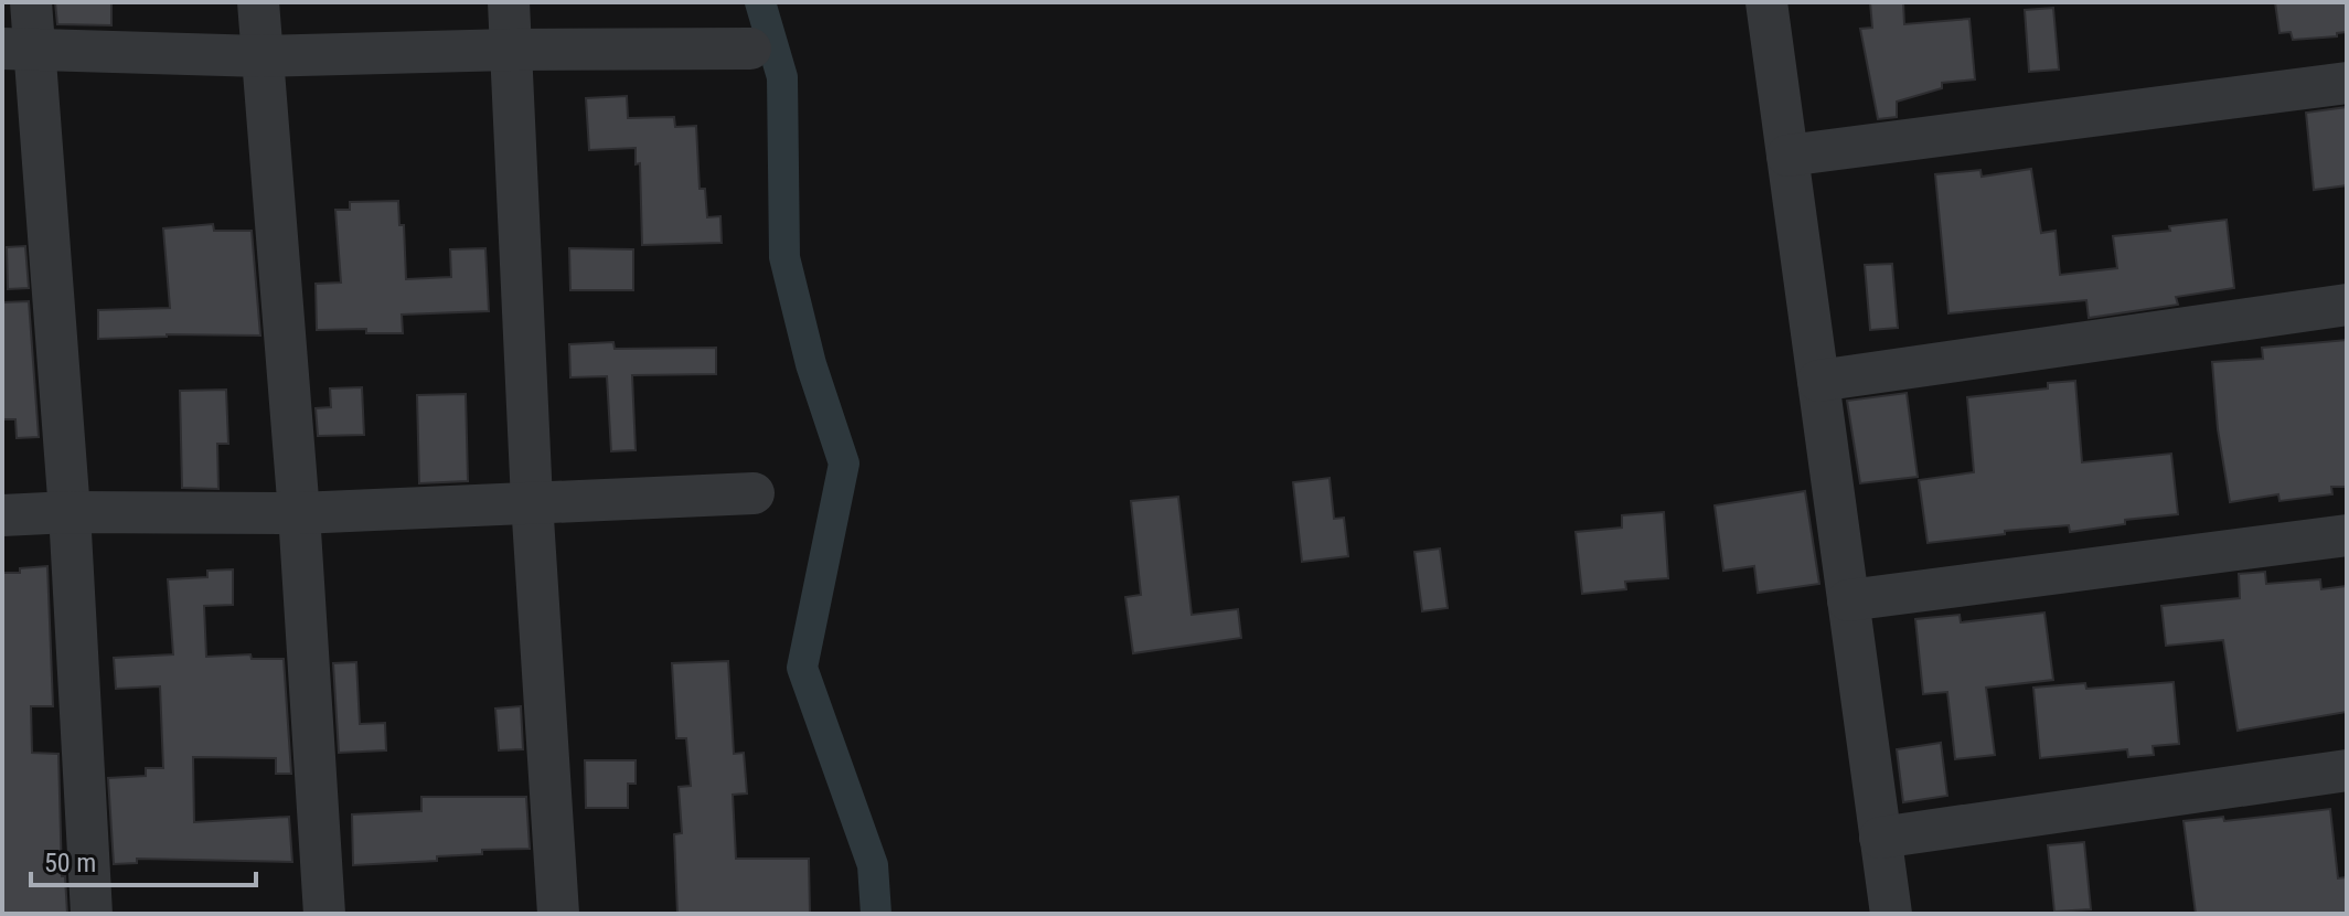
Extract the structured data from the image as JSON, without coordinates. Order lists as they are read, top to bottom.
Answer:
{
  "scale_bar": "50 m"
}
